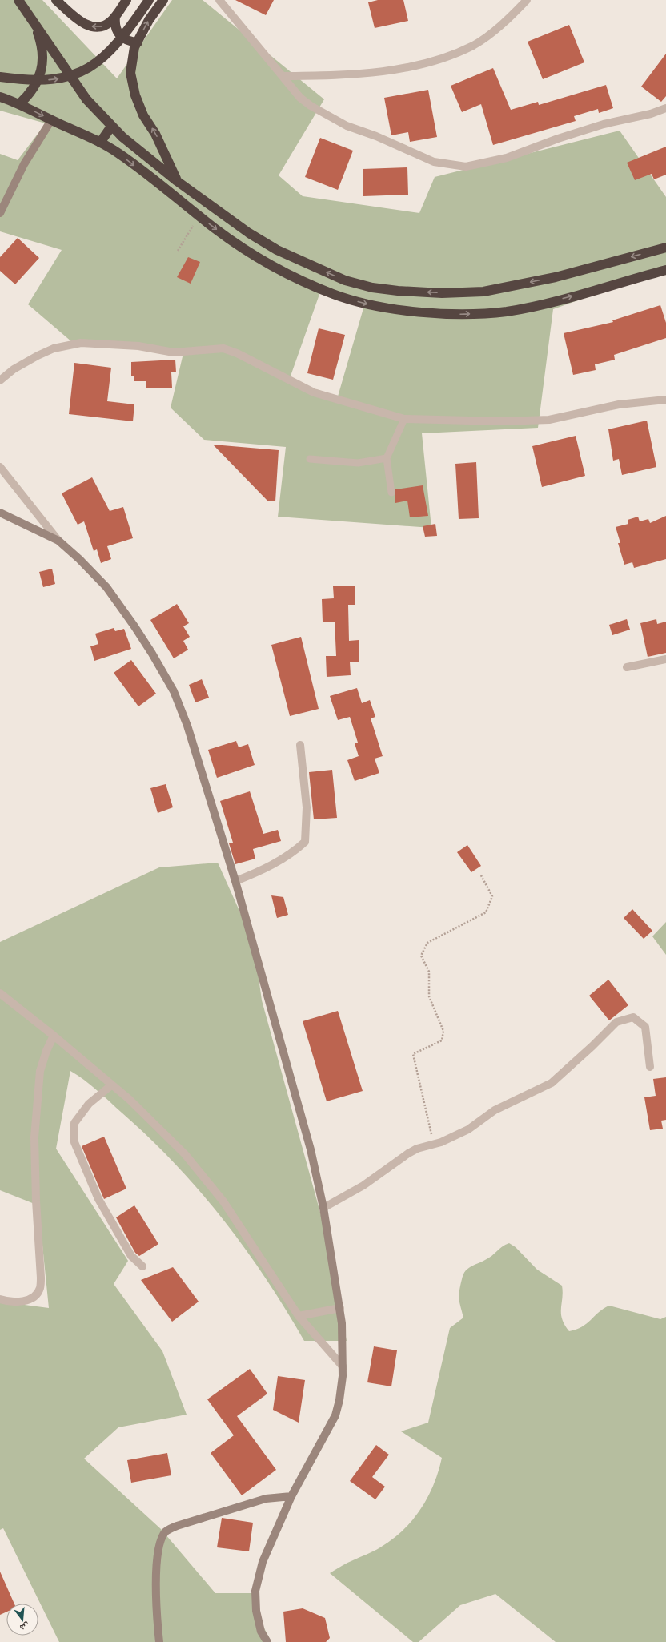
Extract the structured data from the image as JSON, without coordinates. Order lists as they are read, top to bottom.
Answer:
{
  "north": "bottom"
}
